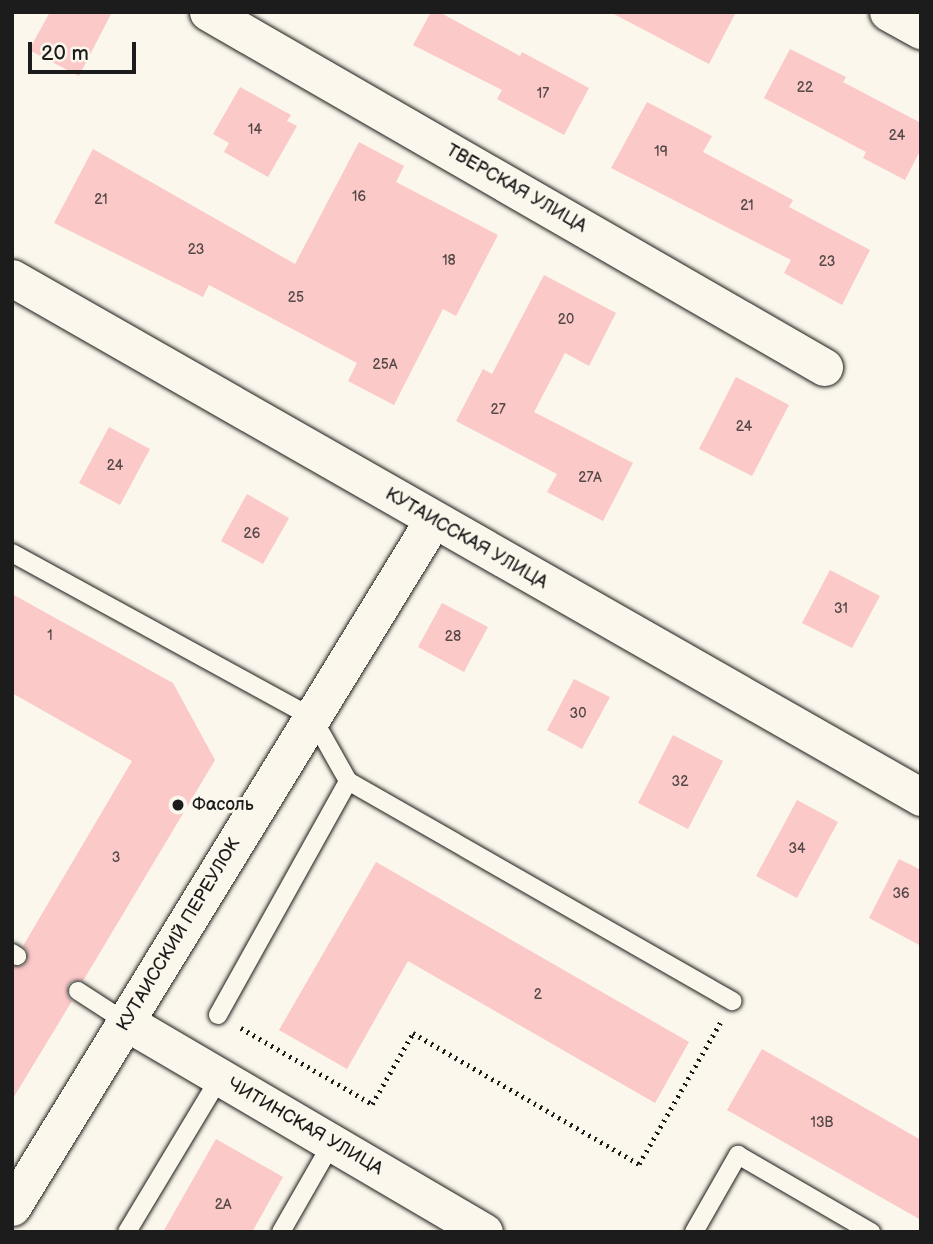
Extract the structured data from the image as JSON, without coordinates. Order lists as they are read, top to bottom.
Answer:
{
  "streets": {
    "street": [
      "ТВЕРСКАЯ УЛИЦА",
      "КУТАИССКАЯ УЛИЦА",
      "КУТАИССКИЙ ПЕРЕУЛОК",
      "ЧИТИНСКАЯ УЛИЦА"
    ]
  },
  "crossings": [
    ["КУТАИССКАЯ УЛИЦА", "КУТАИССКИЙ ПЕРЕУЛОК"],
    ["КУТАИССКИЙ ПЕРЕУЛОК", "ЧИТИНСКАЯ УЛИЦА"]
  ],
  "places": ["Фасоль"],
  "house_numbers": [
    "22",
    "17",
    "14",
    "24",
    "19",
    "16",
    "21",
    "21",
    "23",
    "18",
    "23",
    "25",
    "20",
    "25А",
    "27",
    "24",
    "24",
    "27А",
    "26",
    "31",
    "1",
    "28",
    "30",
    "32",
    "34",
    "3",
    "36",
    "2",
    "13В",
    "2А"
  ],
  "scale_bar": "20 m"
}
